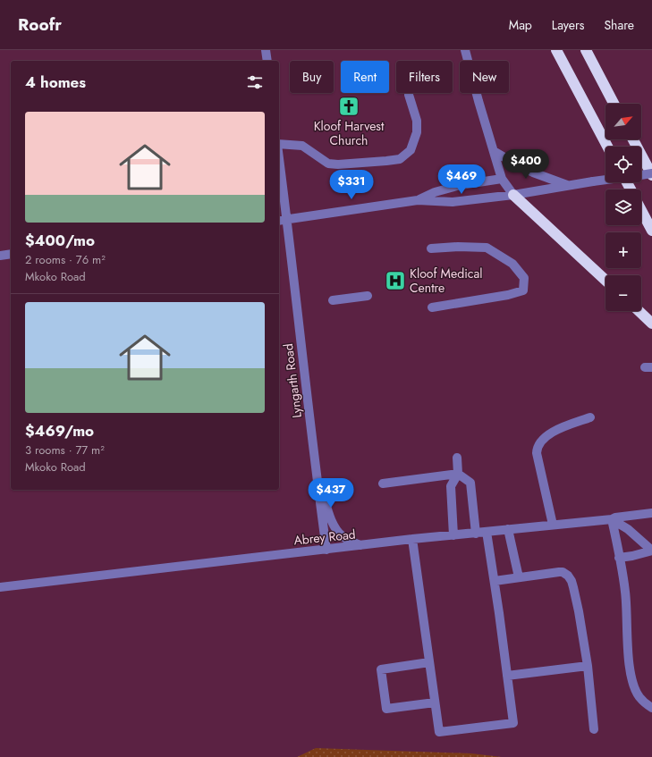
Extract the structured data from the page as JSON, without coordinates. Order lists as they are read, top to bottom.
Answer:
{
  "streets": {
    "street": ["Lyngarth Road", "Abrey Road"]
  },
  "crossings": [
    ["Lyngarth Road", "Abrey Road"]
  ],
  "places": {
    "church": ["Kloof Harvest Church"],
    "hospital": ["Kloof Medical Centre"]
  },
  "north": "top right",
  "page": {
    "header": "Roofr",
    "nav": ["Map", "Layers", "Share"],
    "chip": [
      "Buy",
      "Rent",
      "Filters",
      "New"
    ],
    "heading": "4 homes",
    "map_buttons": ["+", "−"],
    "list": [
      {
        "name": "$400/mo",
        "note": "2 rooms · 76 m² · Mkoko Road"
      },
      {
        "name": "$469/mo",
        "note": "3 rooms · 77 m² · Mkoko Road"
      }
    ],
    "price": [
      "$400",
      "$469",
      "$331",
      "$437"
    ]
  }
}
